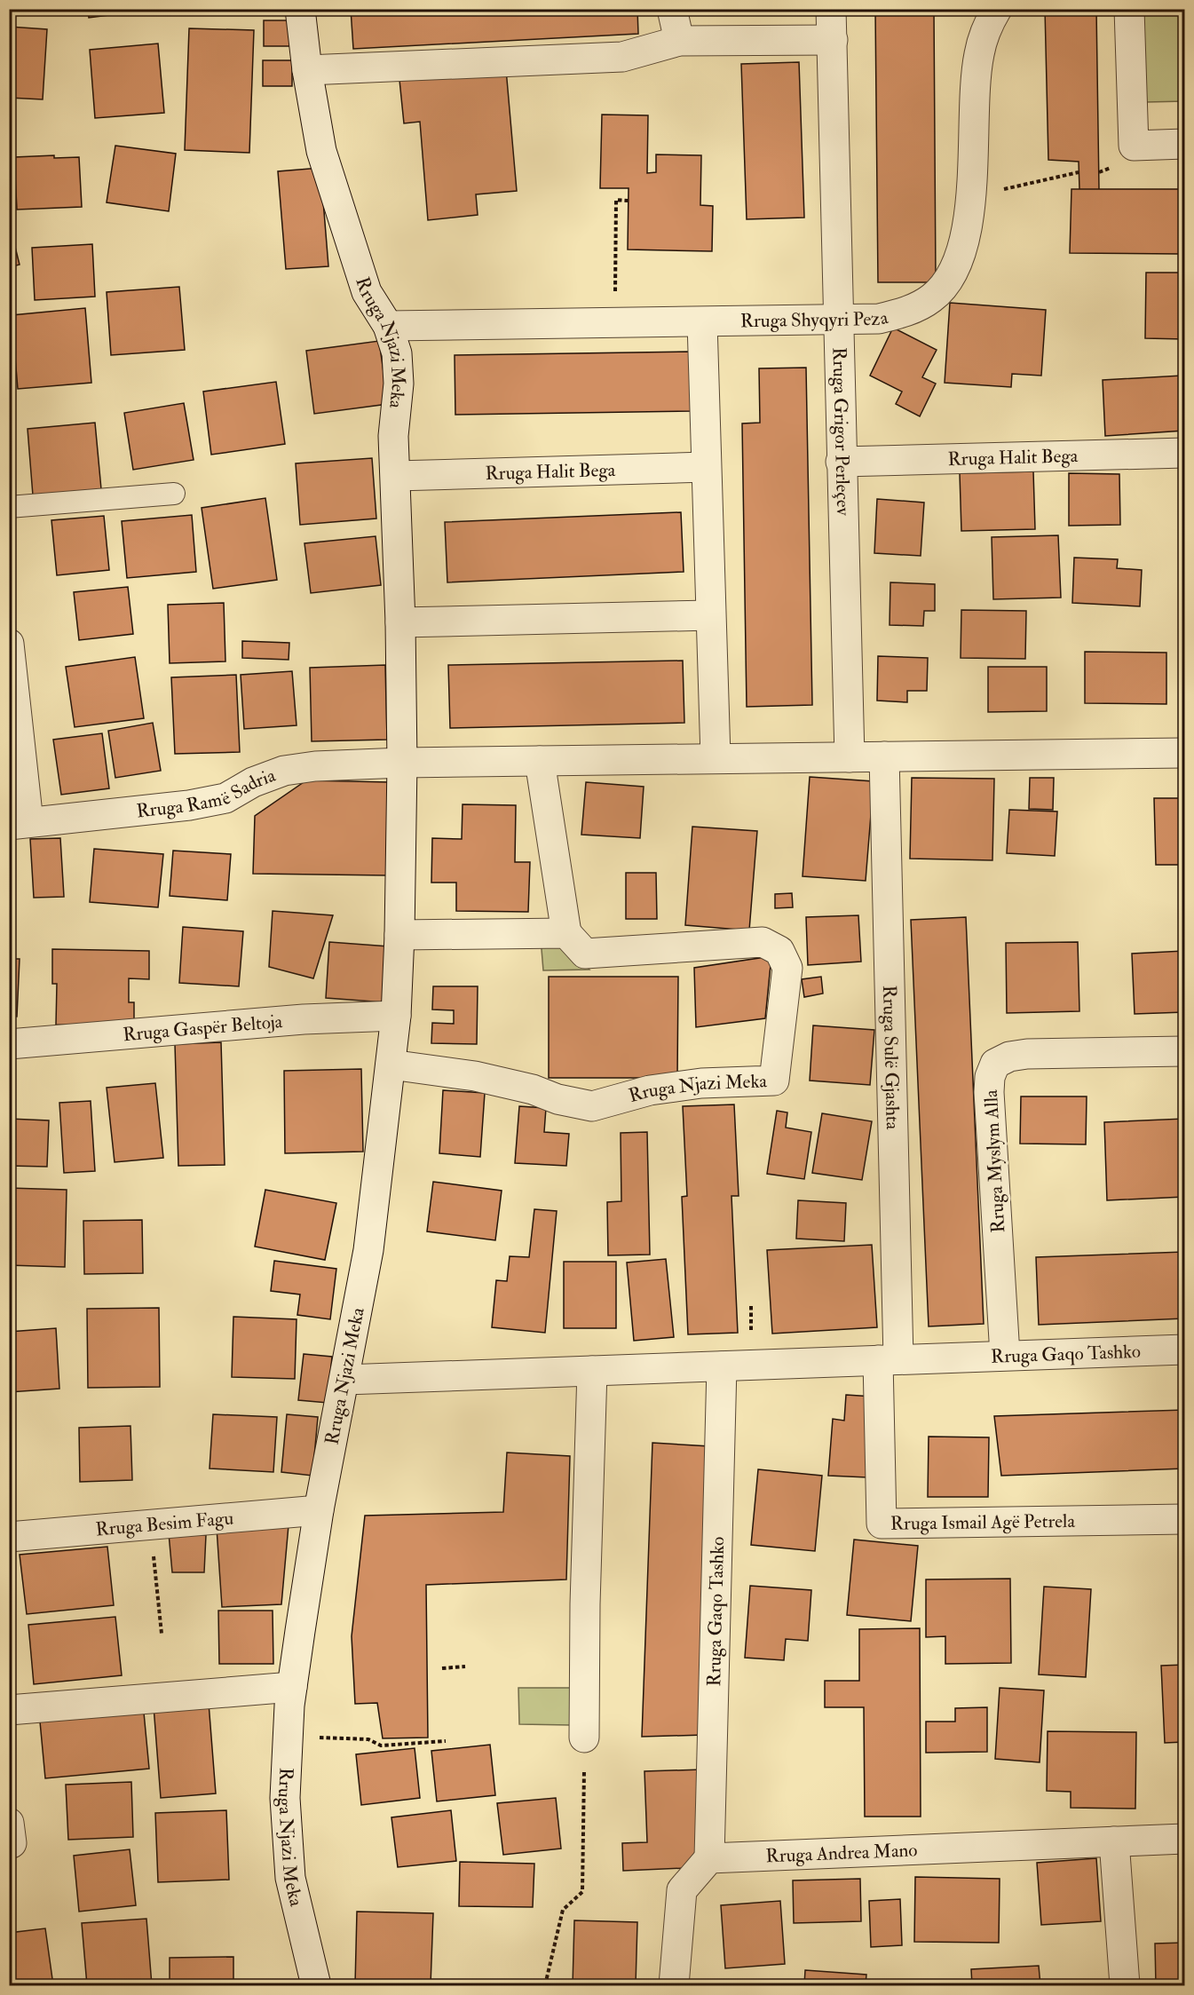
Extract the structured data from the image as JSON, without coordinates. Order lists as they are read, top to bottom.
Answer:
{
  "streets": {
    "street": [
      "Rruga Shyqyri Peza",
      "Rruga Njazi Meka",
      "Rruga Grigor Perleçev",
      "Rruga Halit Bega",
      "Rruga Ramë Sadria",
      "Rruga Gaspër Beltoja",
      "Rruga Sulë Gjashta",
      "Rruga Myslym Alla",
      "Rruga Gaqo Tashko",
      "Rruga Ismail Agë Petrela",
      "Rruga Besim Fagu",
      "Rruga Andrea Mano"
    ]
  },
  "crossings": [
    ["Rruga Shyqyri Peza", "Rruga Njazi Meka"],
    ["Rruga Shyqyri Peza", "Rruga Grigor Perleçev"],
    ["Rruga Njazi Meka", "Rruga Halit Bega"],
    ["Rruga Njazi Meka", "Rruga Ramë Sadria"],
    ["Rruga Njazi Meka", "Rruga Gaspër Beltoja"],
    ["Rruga Njazi Meka", "Rruga Gaqo Tashko"],
    ["Rruga Njazi Meka", "Rruga Besim Fagu"],
    ["Rruga Grigor Perleçev", "Rruga Halit Bega"],
    ["Rruga Sulë Gjashta", "Rruga Gaqo Tashko"],
    ["Rruga Sulë Gjashta", "Rruga Ismail Agë Petrela"],
    ["Rruga Myslym Alla", "Rruga Gaqo Tashko"],
    ["Rruga Gaqo Tashko", "Rruga Ismail Agë Petrela"],
    ["Rruga Gaqo Tashko", "Rruga Andrea Mano"]
  ]
}
